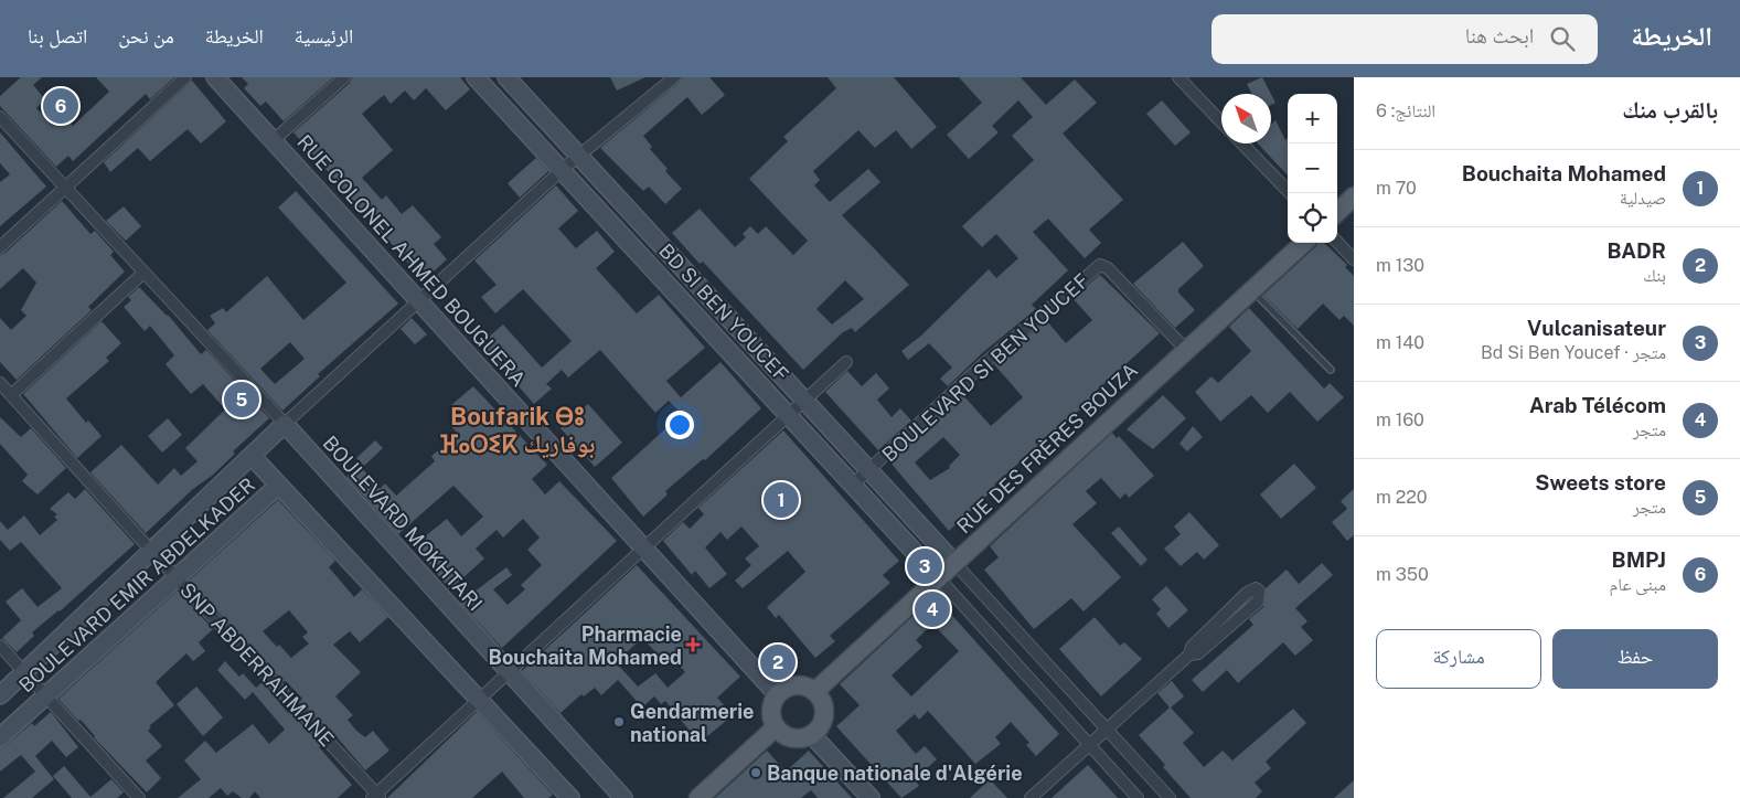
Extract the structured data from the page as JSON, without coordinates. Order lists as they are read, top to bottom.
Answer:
{
  "streets": {
    "main road": ["RUE DES FRÈRES BOUZA"],
    "street": [
      "RUE COLONEL AHMED BOUGUERA",
      "BD SI BEN YOUCEF",
      "BOULEVARD SI BEN YOUCEF",
      "BOULEVARD MOKHTARI",
      "BOULEVARD EMIR ABDELKADER",
      "SNP ABDERRAHMANE"
    ]
  },
  "crossings": [
    ["RUE COLONEL AHMED BOUGUERA", "RUE DES FRÈRES BOUZA"],
    ["BD SI BEN YOUCEF", "BOULEVARD SI BEN YOUCEF"],
    ["BD SI BEN YOUCEF", "RUE DES FRÈRES BOUZA"],
    ["BOULEVARD SI BEN YOUCEF", "RUE DES FRÈRES BOUZA"],
    ["BOULEVARD MOKHTARI", "BOULEVARD EMIR ABDELKADER"],
    ["BOULEVARD EMIR ABDELKADER", "SNP ABDERRAHMANE"]
  ],
  "districts": ["Boufarik ⴱⵓ ⴼⴰⵔⵉⴽ بوفاريك"],
  "places": {
    "health": ["Pharmacie Bouchaita Mohamed"],
    "other": ["Gendarmerie national", "Banque nationale d'Algérie"]
  },
  "north": "top left",
  "page": {
    "header": "الخريطة",
    "search": "ابحث هنا",
    "nav": [
      "الرئيسية",
      "الخريطة",
      "من نحن",
      "اتصل بنا"
    ],
    "heading": ["بالقرب منك", "النتائج: 6"],
    "pins": [
      "6",
      "5",
      "1",
      "3",
      "4",
      "2"
    ],
    "map_buttons": ["+", "−"],
    "list": [
      {
        "mark": "1",
        "name": "Bouchaita Mohamed",
        "note": "صيدلية",
        "value": "70 m"
      },
      {
        "mark": "2",
        "name": "BADR",
        "note": "بنك",
        "value": "130 m"
      },
      {
        "mark": "3",
        "name": "Vulcanisateur",
        "note": "متجر · Bd Si Ben Youcef",
        "value": "140 m"
      },
      {
        "mark": "4",
        "name": "Arab Télécom",
        "note": "متجر",
        "value": "160 m"
      },
      {
        "mark": "5",
        "name": "Sweets store",
        "note": "متجر",
        "value": "220 m"
      },
      {
        "mark": "6",
        "name": "BMPJ",
        "note": "مبنى عام",
        "value": "350 m"
      }
    ],
    "buttons": ["حفظ", "مشاركة"]
  }
}
